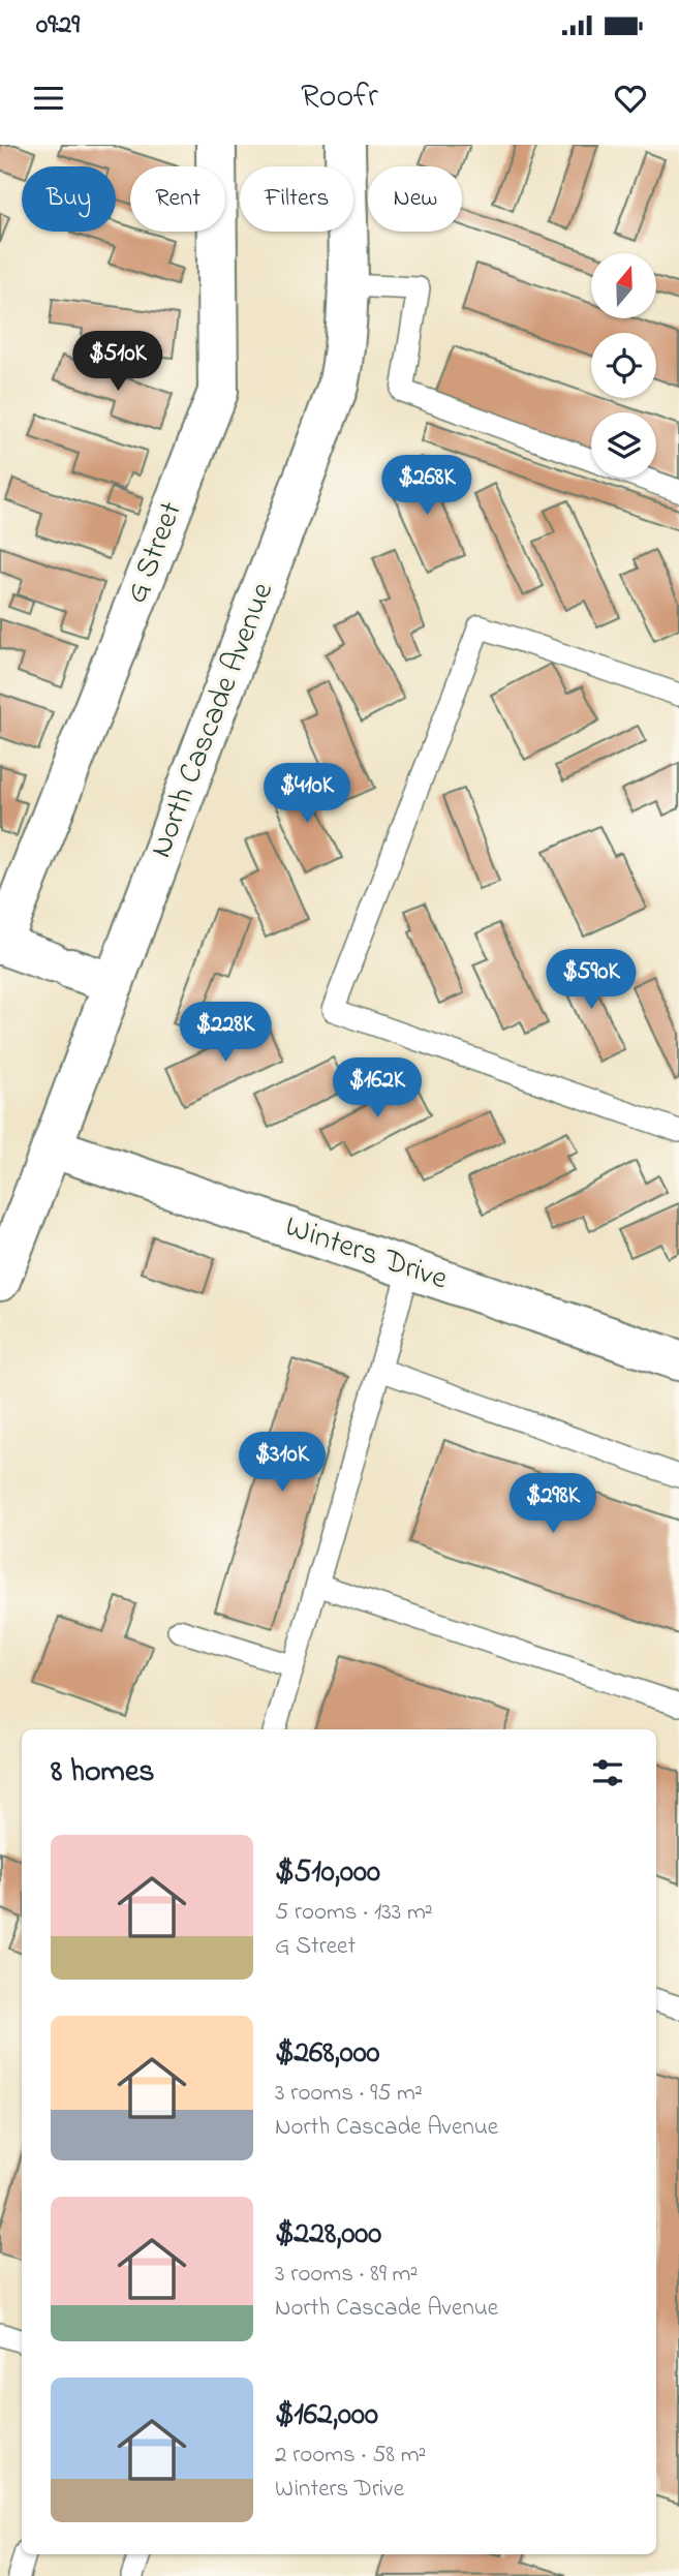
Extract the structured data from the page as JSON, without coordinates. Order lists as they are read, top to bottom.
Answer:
{
  "streets": {
    "street": ["G Street", "North Cascade Avenue", "Winters Drive"]
  },
  "crossings": [
    ["North Cascade Avenue", "Winters Drive"]
  ],
  "north": "top",
  "page": {
    "status": "09:29",
    "header": "Roofr",
    "chip": [
      "Buy",
      "Rent",
      "Filters",
      "New"
    ],
    "price": [
      "$510K",
      "$268K",
      "$410K",
      "$590K",
      "$228K",
      "$162K",
      "$310K",
      "$298K"
    ],
    "heading": "8 homes",
    "list": [
      {
        "name": "$510,000",
        "note": "5 rooms · 133 m² · G Street"
      },
      {
        "name": "$268,000",
        "note": "3 rooms · 95 m² · North Cascade Avenue"
      },
      {
        "name": "$228,000",
        "note": "3 rooms · 89 m² · North Cascade Avenue"
      },
      {
        "name": "$162,000",
        "note": "2 rooms · 58 m² · Winters Drive"
      }
    ]
  }
}
